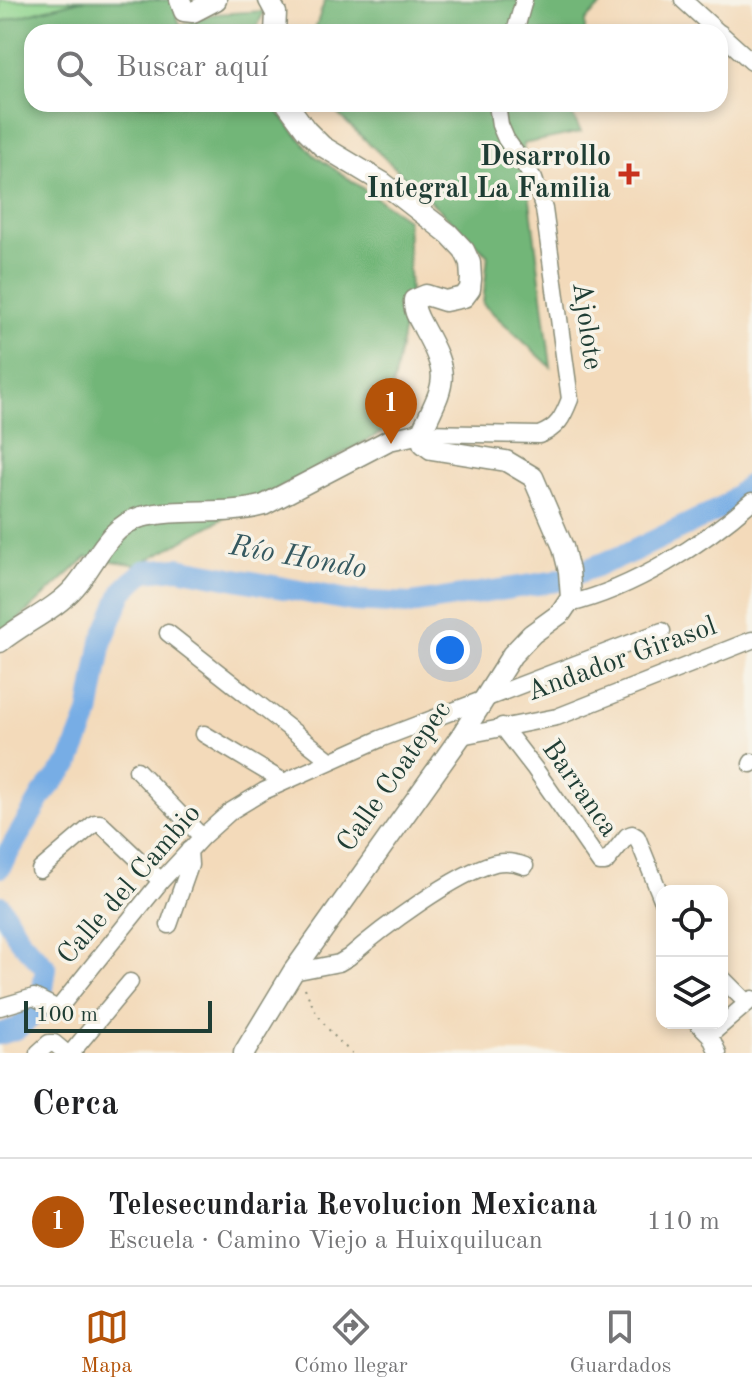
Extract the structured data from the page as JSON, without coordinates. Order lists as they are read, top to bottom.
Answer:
{
  "streets": {
    "main road": ["Calle Coatepec"],
    "street": [
      "Ajolote",
      "Andador Girasol",
      "Barranca",
      "Calle del Cambio"
    ]
  },
  "crossings": [
    ["Andador Girasol", "Calle Coatepec"],
    ["Andador Girasol", "Barranca"],
    ["Calle Coatepec", "Calle del Cambio"]
  ],
  "water": ["Río Hondo"],
  "places": {
    "health": ["Desarrollo Integral La Familia"]
  },
  "scale_bar": "100 m",
  "page": {
    "search": "Buscar aquí",
    "pins": "1",
    "scale": "100 m",
    "heading": "Cerca",
    "list": [
      {
        "mark": "1",
        "name": "Telesecundaria Revolucion Mexicana",
        "note": "Escuela · Camino Viejo a Huixquilucan",
        "value": "110 m"
      }
    ],
    "nav": ["Mapa", "Cómo llegar", "Guardados"]
  }
}
